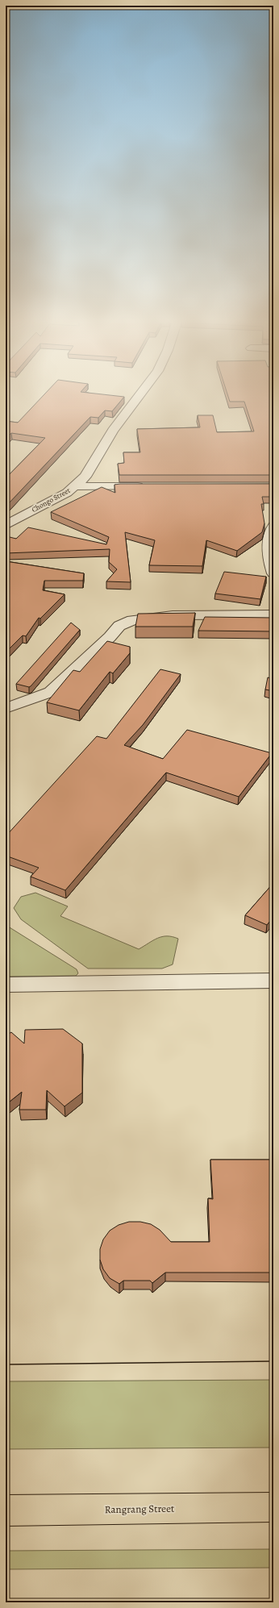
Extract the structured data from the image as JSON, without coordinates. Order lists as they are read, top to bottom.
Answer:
{
  "streets": {
    "main road": ["Rangrang Street"],
    "street": ["Chongo Street"]
  }
}
